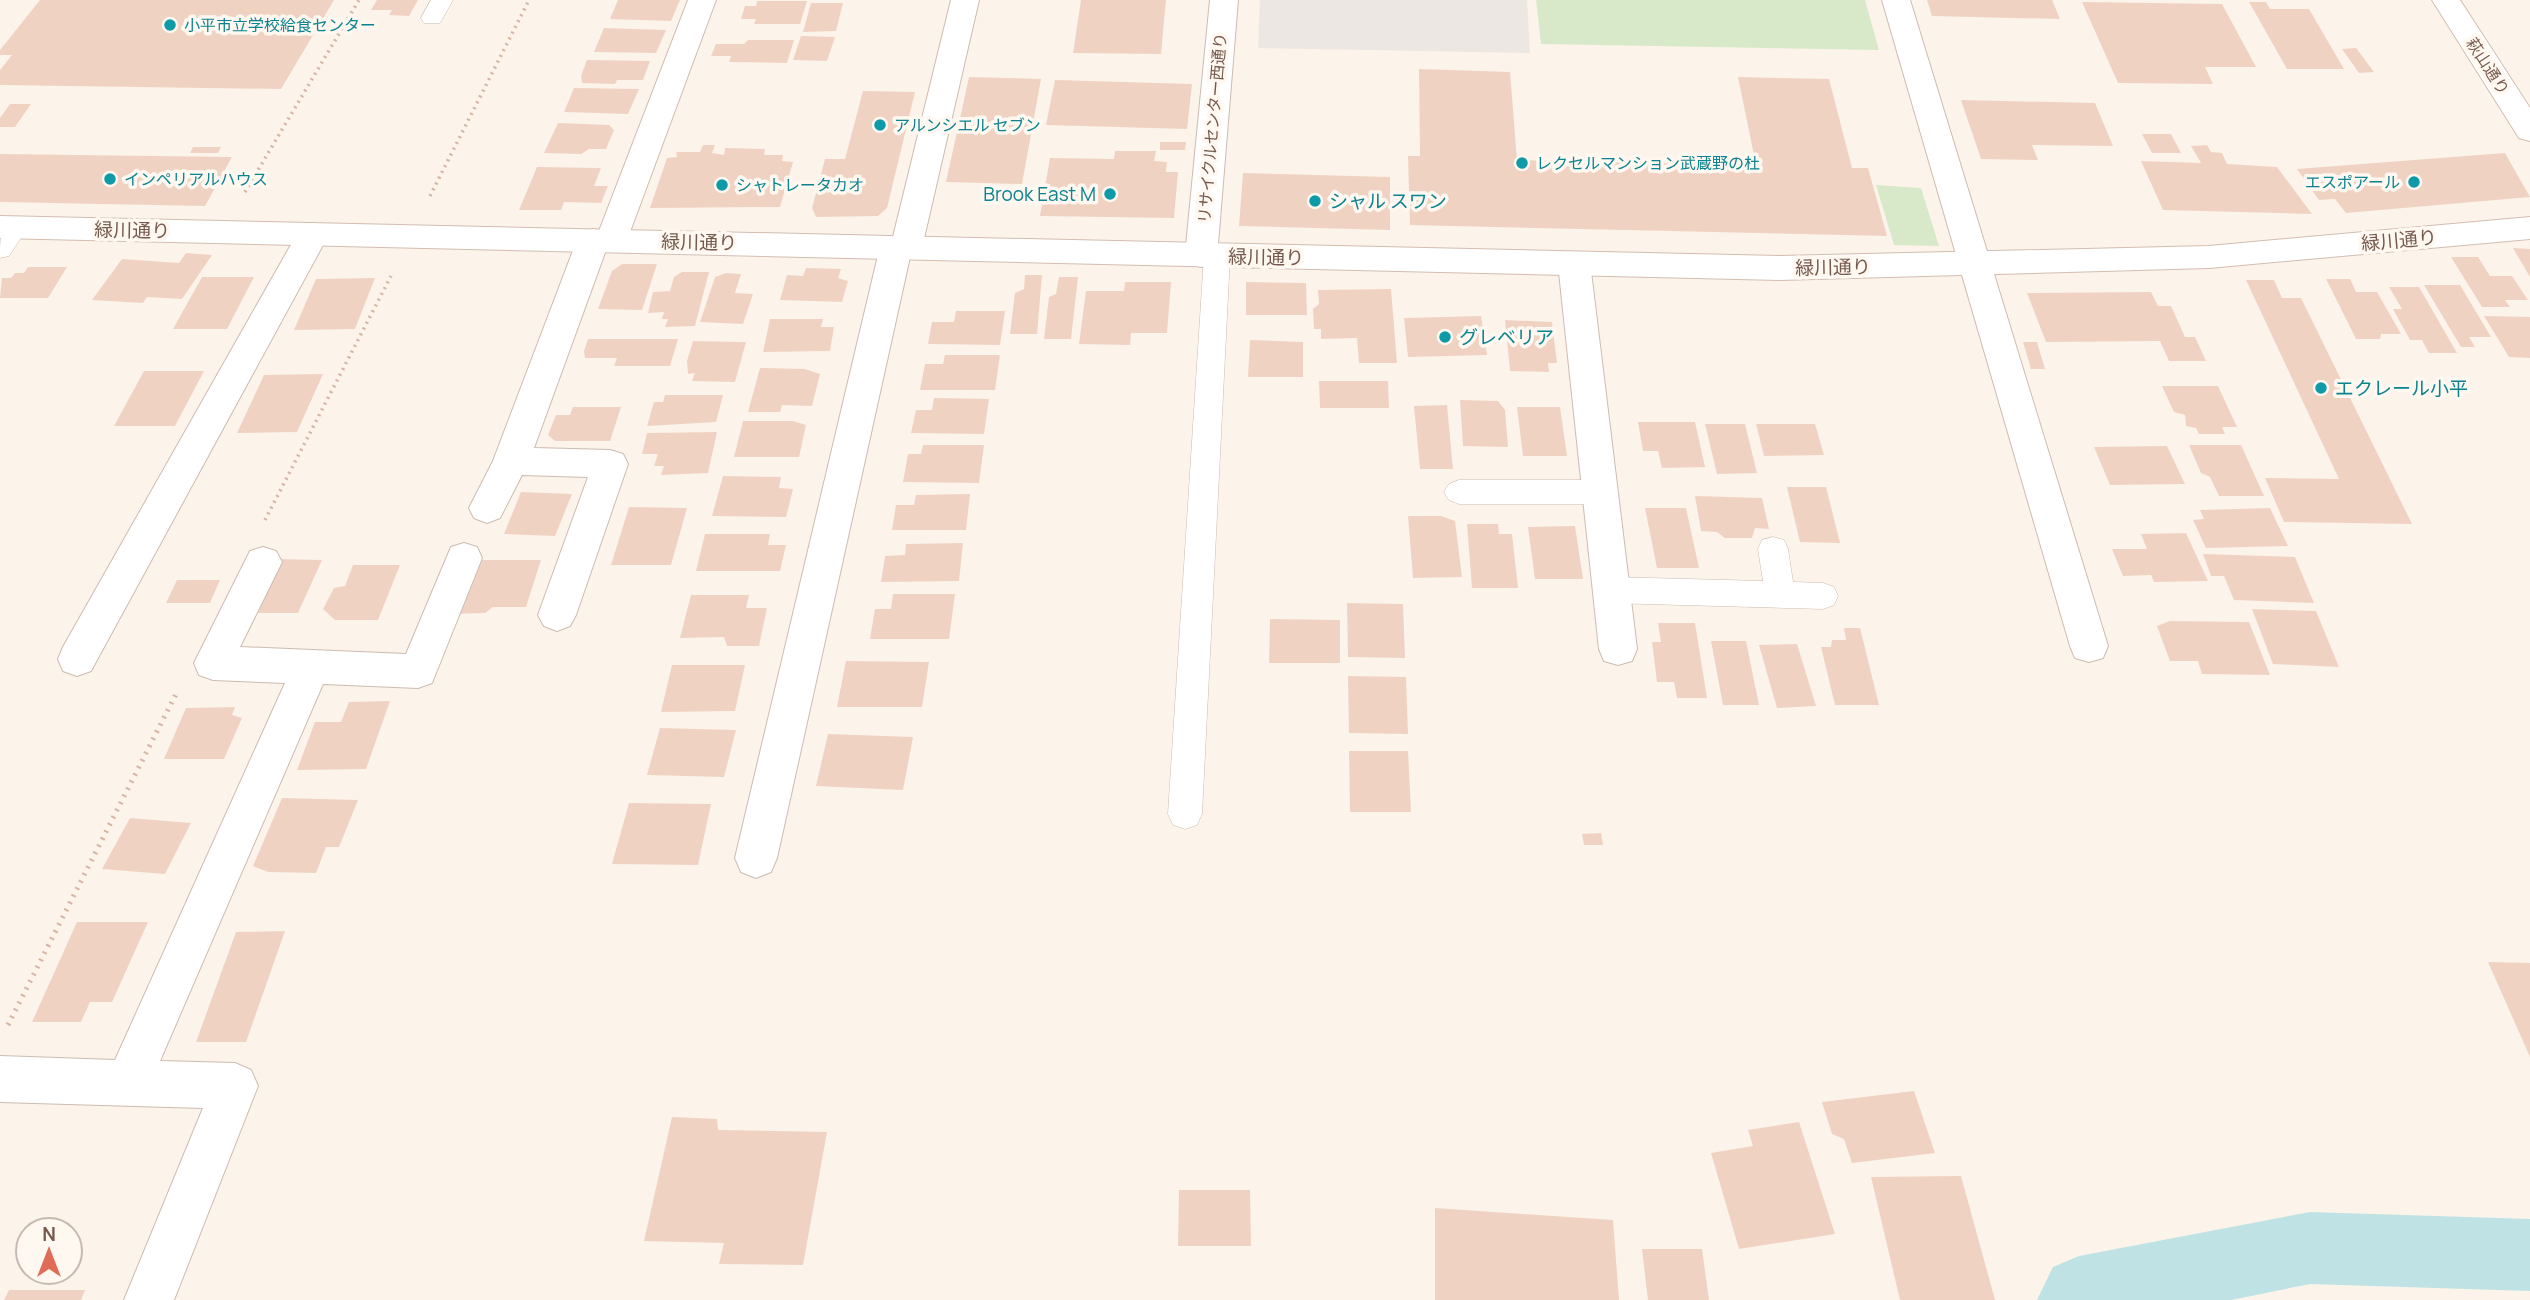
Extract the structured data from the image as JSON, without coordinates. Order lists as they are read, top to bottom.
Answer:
{
  "streets": {
    "street": ["萩山通り", "リサイクルセンター西通り", "緑川通り"]
  },
  "crossings": [
    ["リサイクルセンター西通り", "緑川通り"]
  ],
  "places": [
    "小平市立学校給食センター",
    "アルンシエル セブン",
    "レクセルマンション武蔵野の杜",
    "インペリアルハウス",
    "エスポアール",
    "シャトレータカオ",
    "Brook East M",
    "シャル スワン",
    "グレベリア",
    "エクレール小平"
  ],
  "north": "top"
}
